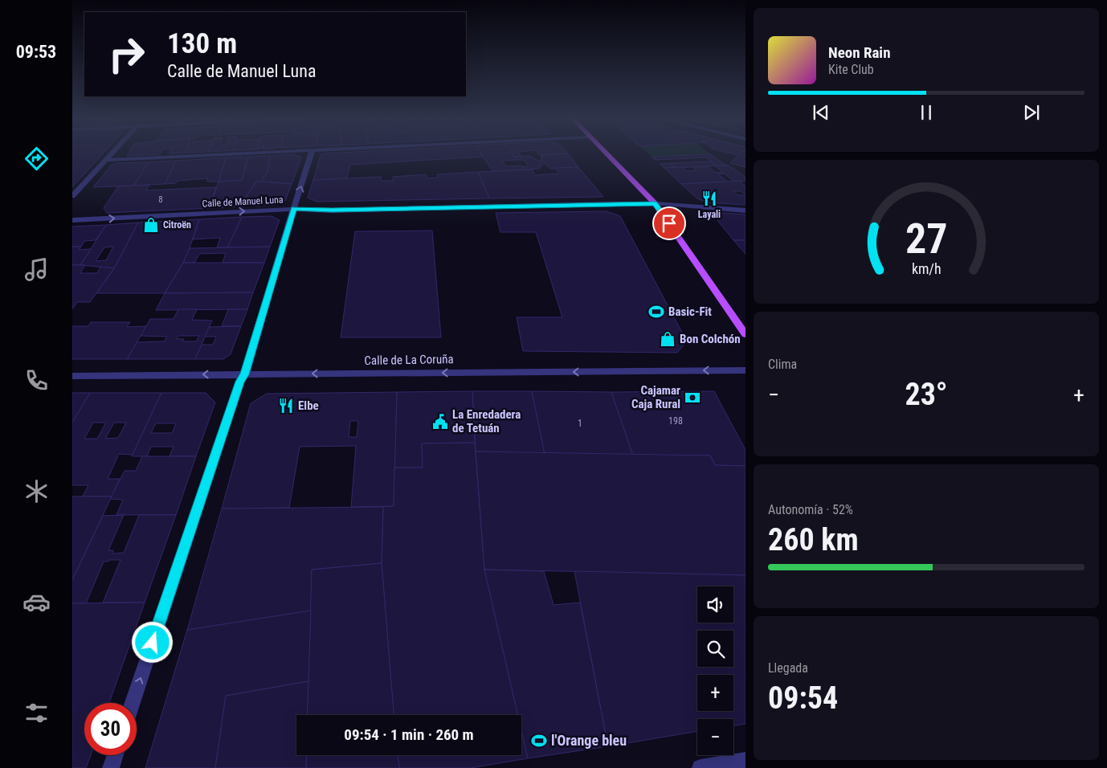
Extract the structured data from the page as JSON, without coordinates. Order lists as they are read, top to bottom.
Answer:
{
  "streets": {
    "street": ["Calle de Manuel Luna", "Calle de La Coruña"]
  },
  "one_way": ["Calle de La Coruña"],
  "places": {
    "restaurant": ["Layali", "Elbe"],
    "shop": ["Citroën", "Bon Colchón"],
    "sports": ["Basic-Fit", "l'Orange bleu"],
    "bank": ["Cajamar Caja Rural"],
    "public building": ["La Enredadera de Tetuán"]
  },
  "house_numbers": ["8", "198", "1"],
  "page": {
    "tabs": "09:53",
    "turn": ["130 m", "Calle de Manuel Luna"],
    "song": ["Neon Rain", "Kite Club"],
    "tile": [
      "Clima",
      ["Autonomía · 52%", "260 km"],
      ["Llegada", "09:54"]
    ],
    "heat": ["−", "23°", "+"],
    "map_buttons": ["+", "−"],
    "limit": "30",
    "trip": "09:54 · 1 min · 260 m",
    "gauge": ["27", "km/h"]
  }
}
